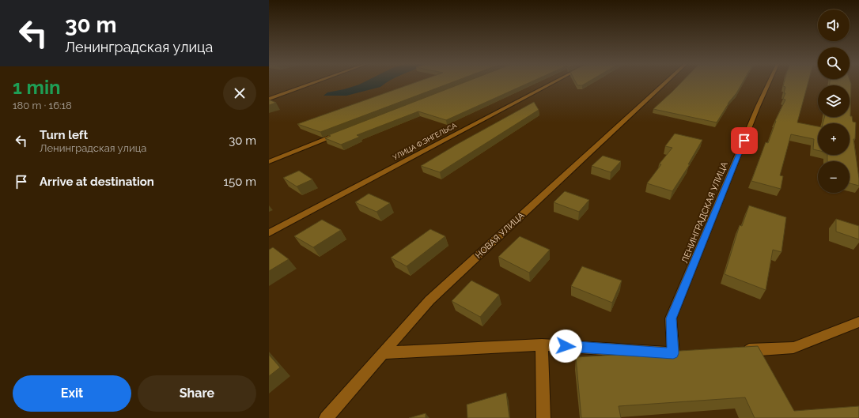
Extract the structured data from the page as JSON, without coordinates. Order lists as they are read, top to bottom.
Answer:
{
  "streets": {
    "street": ["УЛИЦА Ф.ЭНГЕЛЬСА", "ЛЕНИНГРАДСКАЯ УЛИЦА", "НОВАЯ УЛИЦА"]
  },
  "page": {
    "turn": ["30 m", "Ленинградская улица"],
    "map_buttons": ["+", "−"],
    "heading": ["1 min", "180 m · 16:18"],
    "list": [
      {
        "name": "Turn left",
        "note": "Ленинградская улица",
        "value": "30 m"
      },
      {
        "name": "Arrive at destination",
        "value": "150 m"
      }
    ],
    "buttons": ["Exit", "Share"]
  }
}
